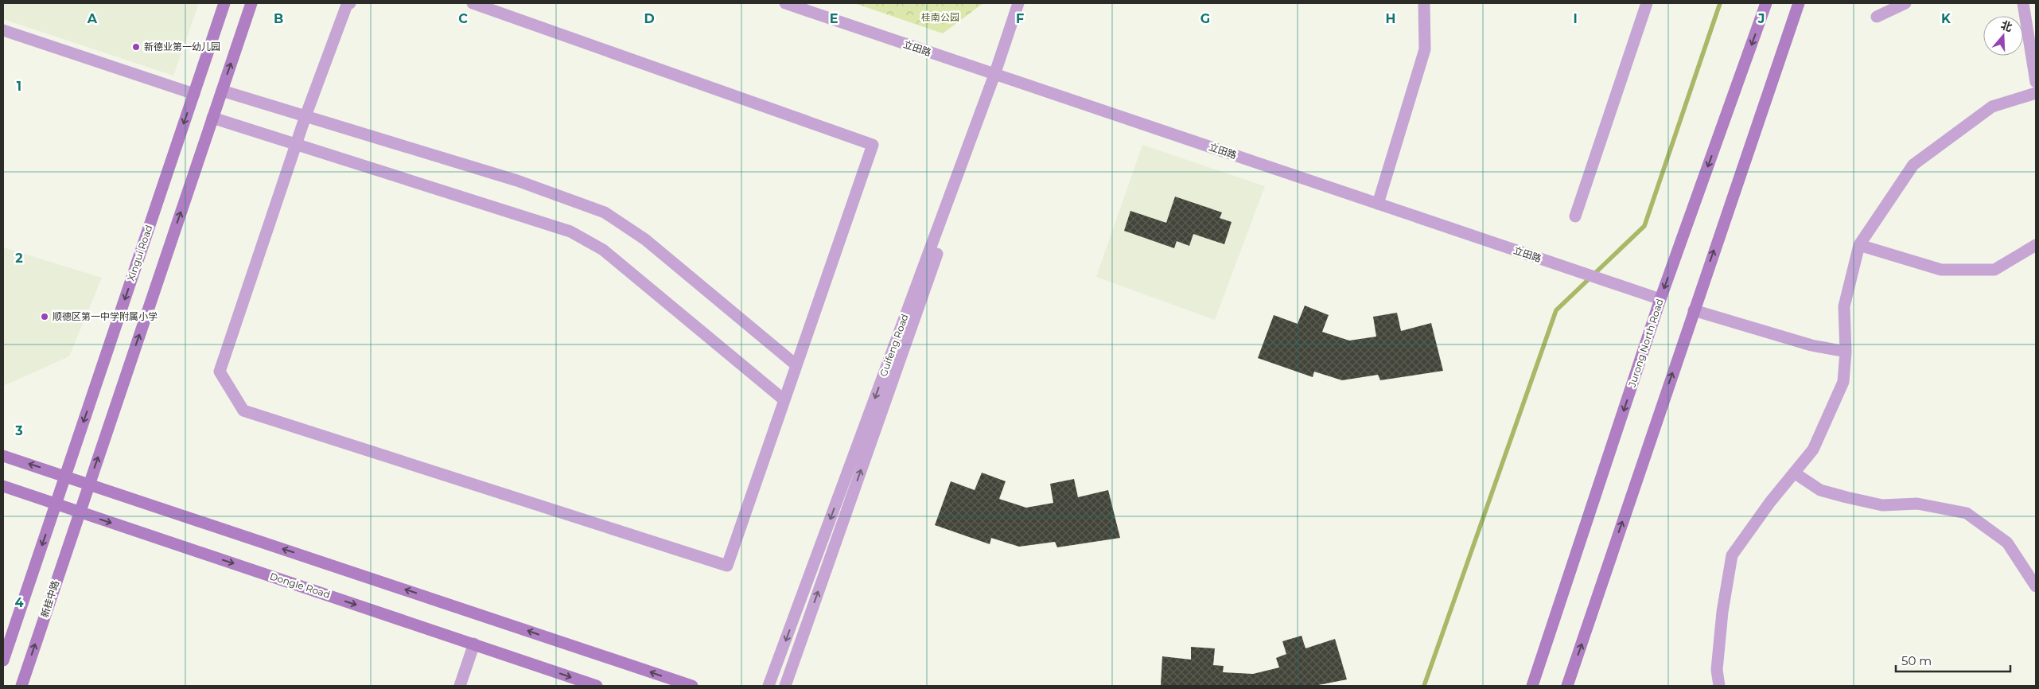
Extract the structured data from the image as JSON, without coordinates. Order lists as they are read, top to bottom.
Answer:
{
  "streets": {
    "main road": [
      "Xingui Road",
      "Jurong North Road",
      "Dongle Road",
      "新桂中路"
    ],
    "street": ["立田路", "Guifeng Road"]
  },
  "crossings": [
    ["立田路", "Jurong North Road"],
    ["立田路", "Guifeng Road"],
    ["Xingui Road", "Dongle Road"],
    ["Dongle Road", "新桂中路"]
  ],
  "one_way": ["Xingui Road", "新桂中路"],
  "parks": ["桂南公园"],
  "places": ["新德业第一幼儿园", "顺德区第一中学附属小学"],
  "scale_bar": "50 m",
  "north": "top",
  "grid": {
    "columns": [
      "A",
      "B",
      "C",
      "D",
      "E",
      "F",
      "G",
      "H",
      "I",
      "J",
      "K"
    ],
    "rows": [
      "1",
      "2",
      "3",
      "4"
    ]
  }
}
